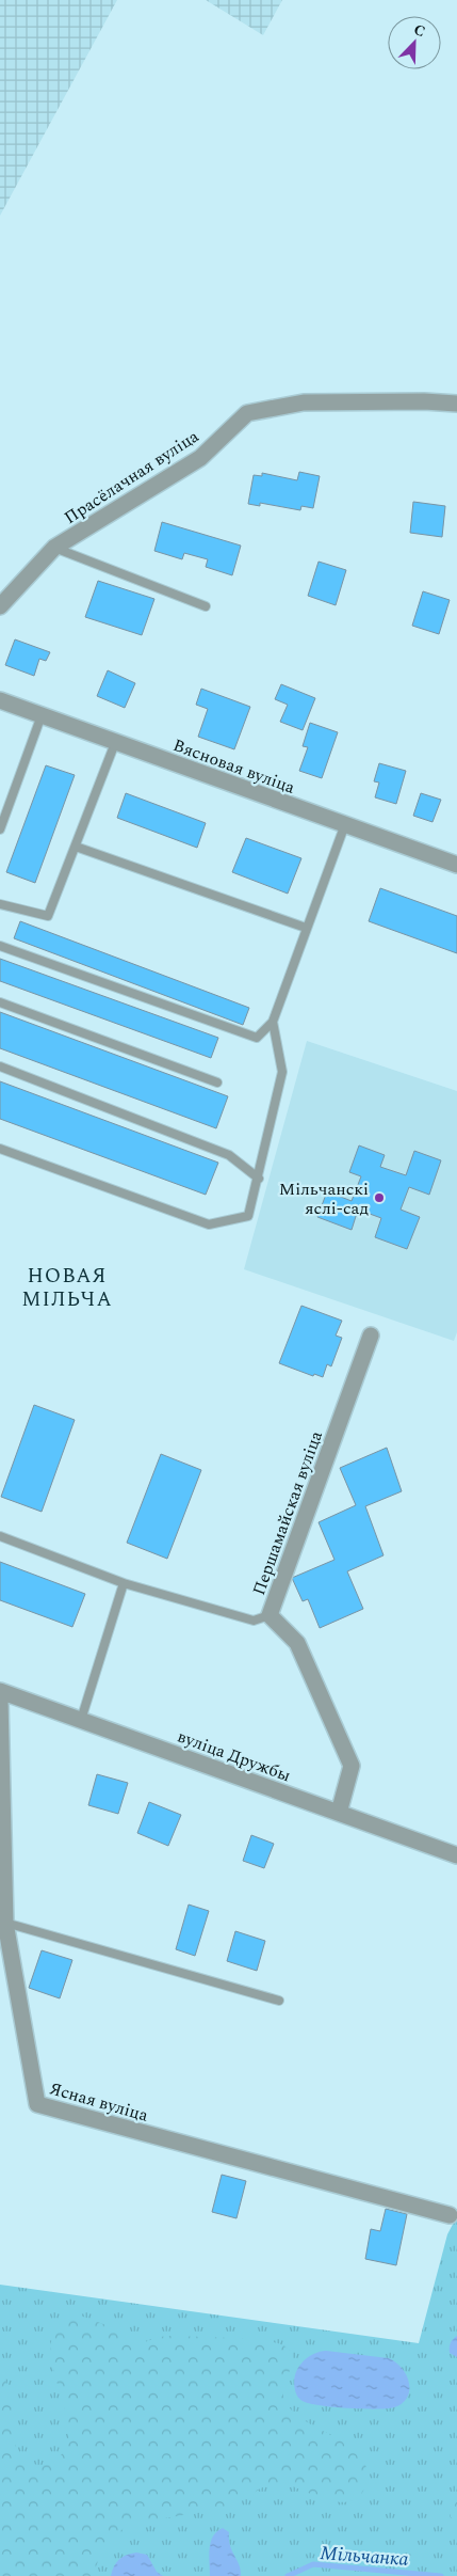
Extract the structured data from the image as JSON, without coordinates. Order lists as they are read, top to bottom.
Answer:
{
  "streets": {
    "street": [
      "Прасёлачная вуліца",
      "Вясновая вуліца",
      "Першамайская вуліца",
      "вуліца Дружбы",
      "Ясная вуліца"
    ]
  },
  "crossings": [
    ["Першамайская вуліца", "вуліца Дружбы"]
  ],
  "districts": ["НОВАЯ МІЛЬЧА"],
  "water": ["Мільчанка"],
  "places": ["Мільчанскі яслі-сад"],
  "north": "top right"
}
